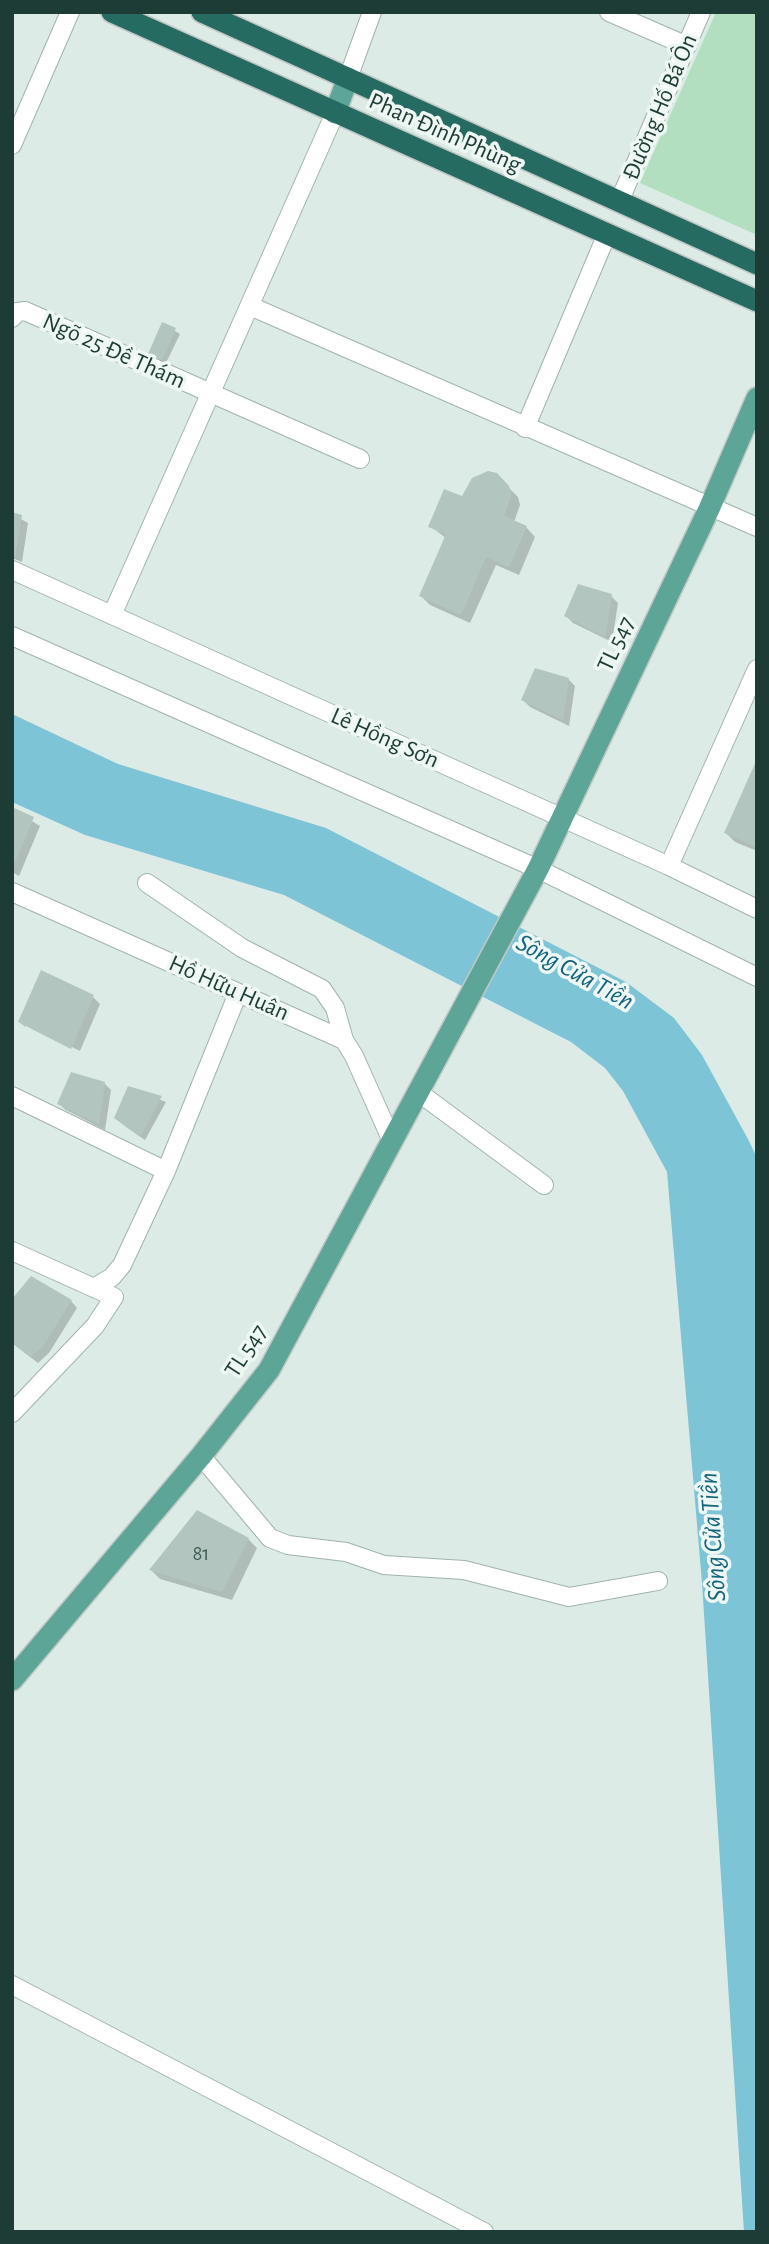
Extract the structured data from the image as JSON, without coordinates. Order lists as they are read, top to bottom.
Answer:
{
  "streets": {
    "highway": ["Phan Đình Phùng"],
    "main road": ["TL 547"],
    "street": [
      "Đường Hố Bá Ôn",
      "Ngõ 25 Đề Thám",
      "Lê Hồng Sơn",
      "Hồ Hữu Huân"
    ]
  },
  "crossings": [
    ["Đường Hố Bá Ôn", "Phan Đình Phùng"],
    ["TL 547", "Lê Hồng Sơn"]
  ],
  "water": ["Sông Cửa Tiền"],
  "house_numbers": ["81"]
}
